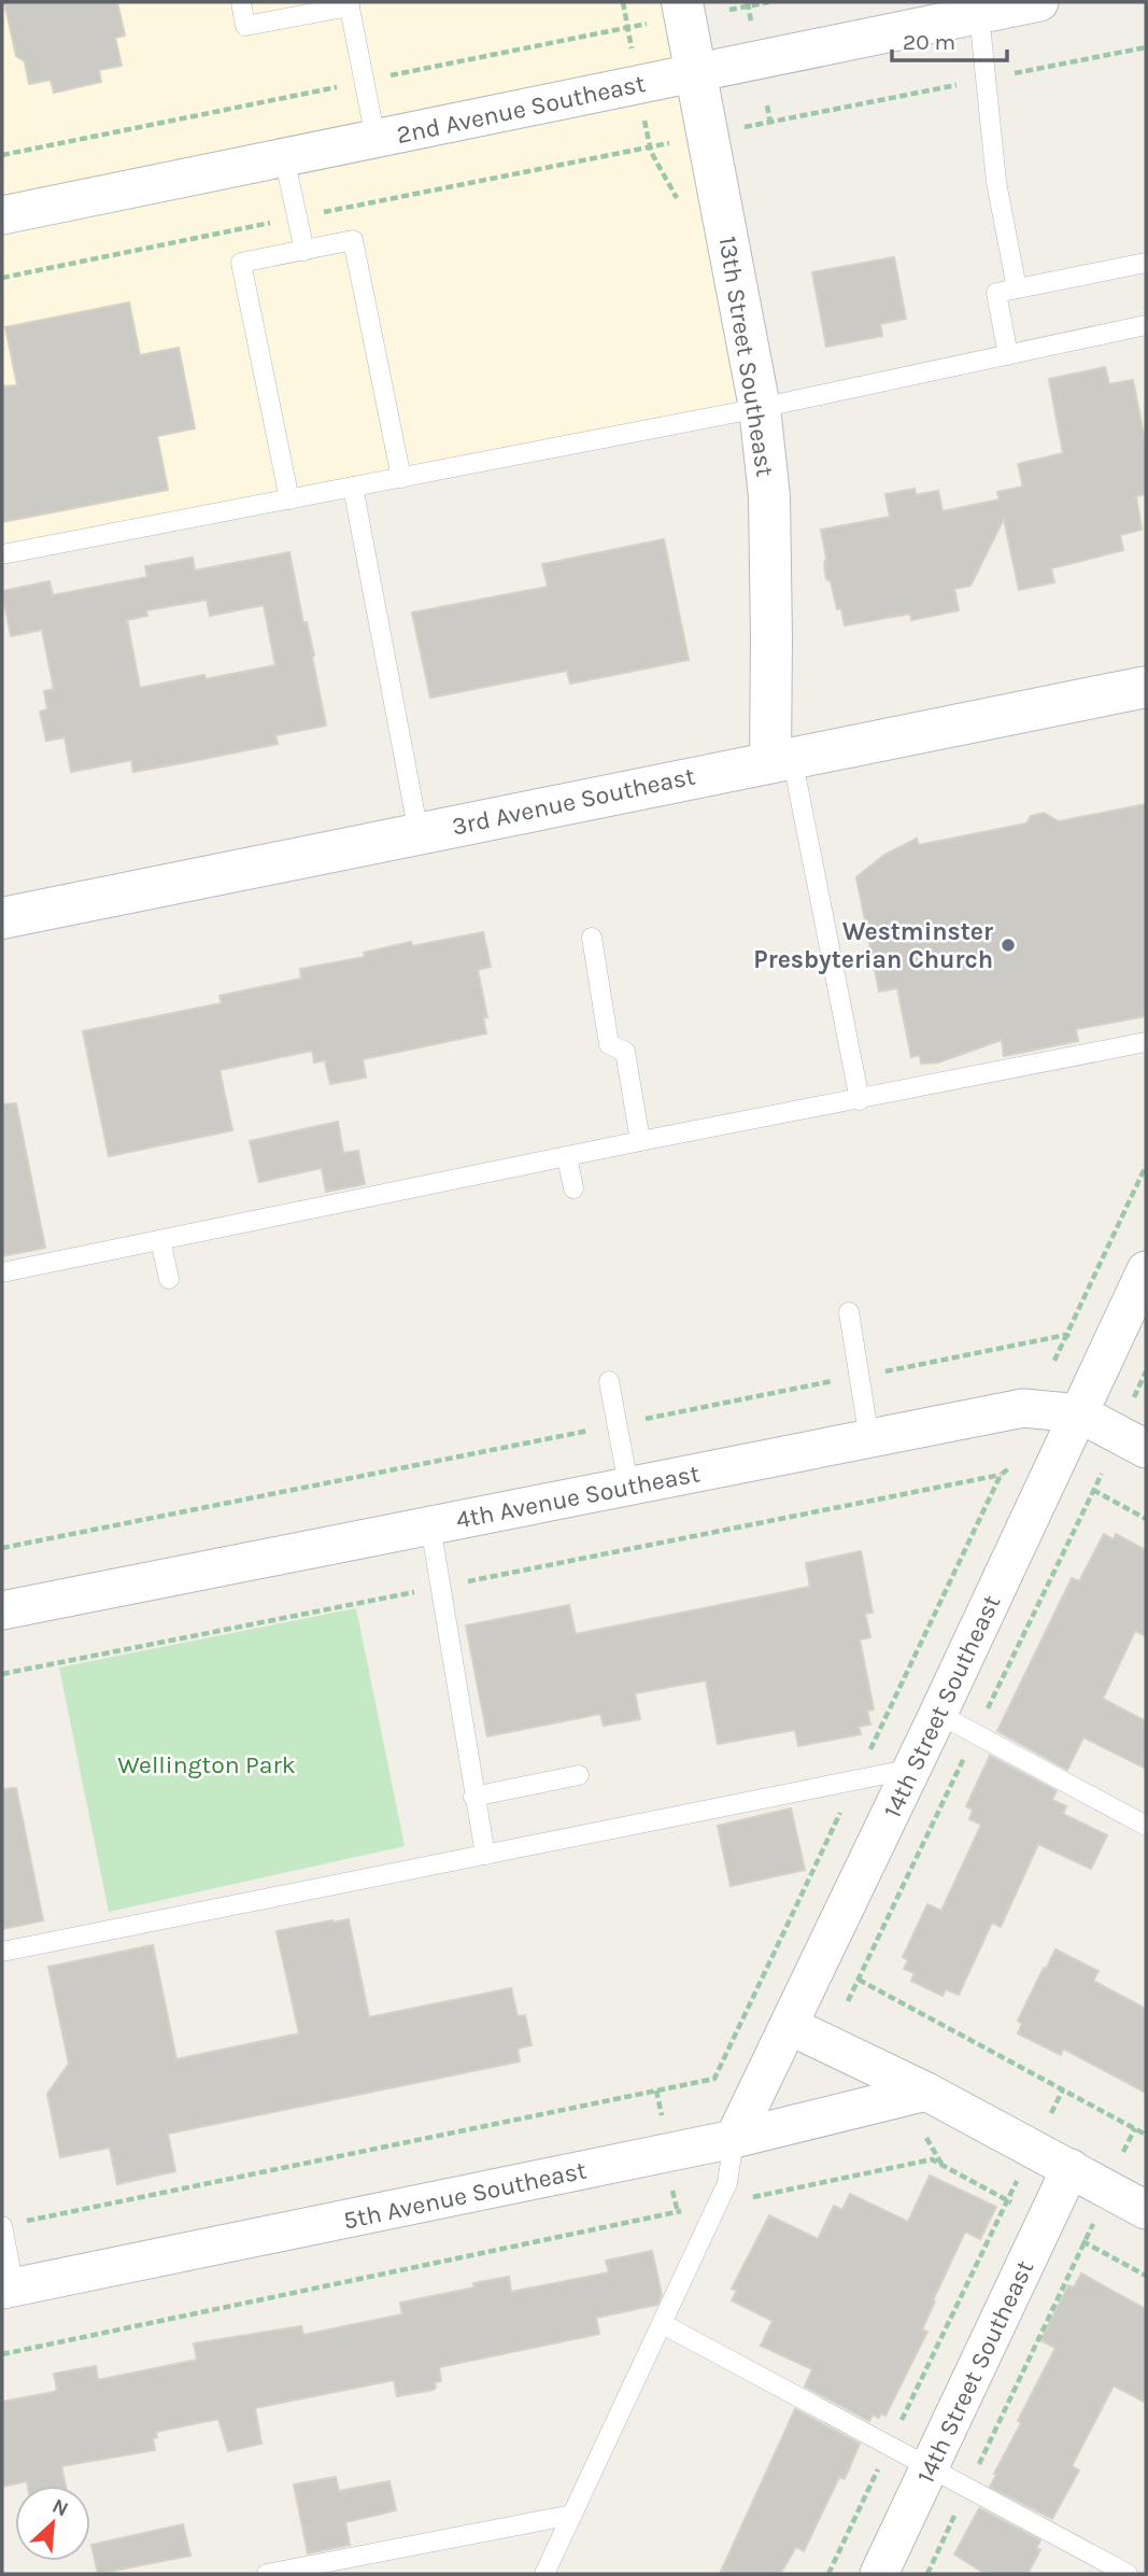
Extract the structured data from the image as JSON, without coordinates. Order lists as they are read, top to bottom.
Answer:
{
  "streets": {
    "main road": ["13th Street Southeast", "3rd Avenue Southeast"],
    "street": [
      "2nd Avenue Southeast",
      "4th Avenue Southeast",
      "14th Street Southeast",
      "5th Avenue Southeast"
    ]
  },
  "crossings": [
    ["2nd Avenue Southeast", "13th Street Southeast"],
    ["13th Street Southeast", "3rd Avenue Southeast"],
    ["4th Avenue Southeast", "14th Street Southeast"],
    ["14th Street Southeast", "5th Avenue Southeast"]
  ],
  "parks": ["Wellington Park"],
  "places": ["Westminster Presbyterian Church"],
  "scale_bar": "20 m",
  "north": "top right"
}
